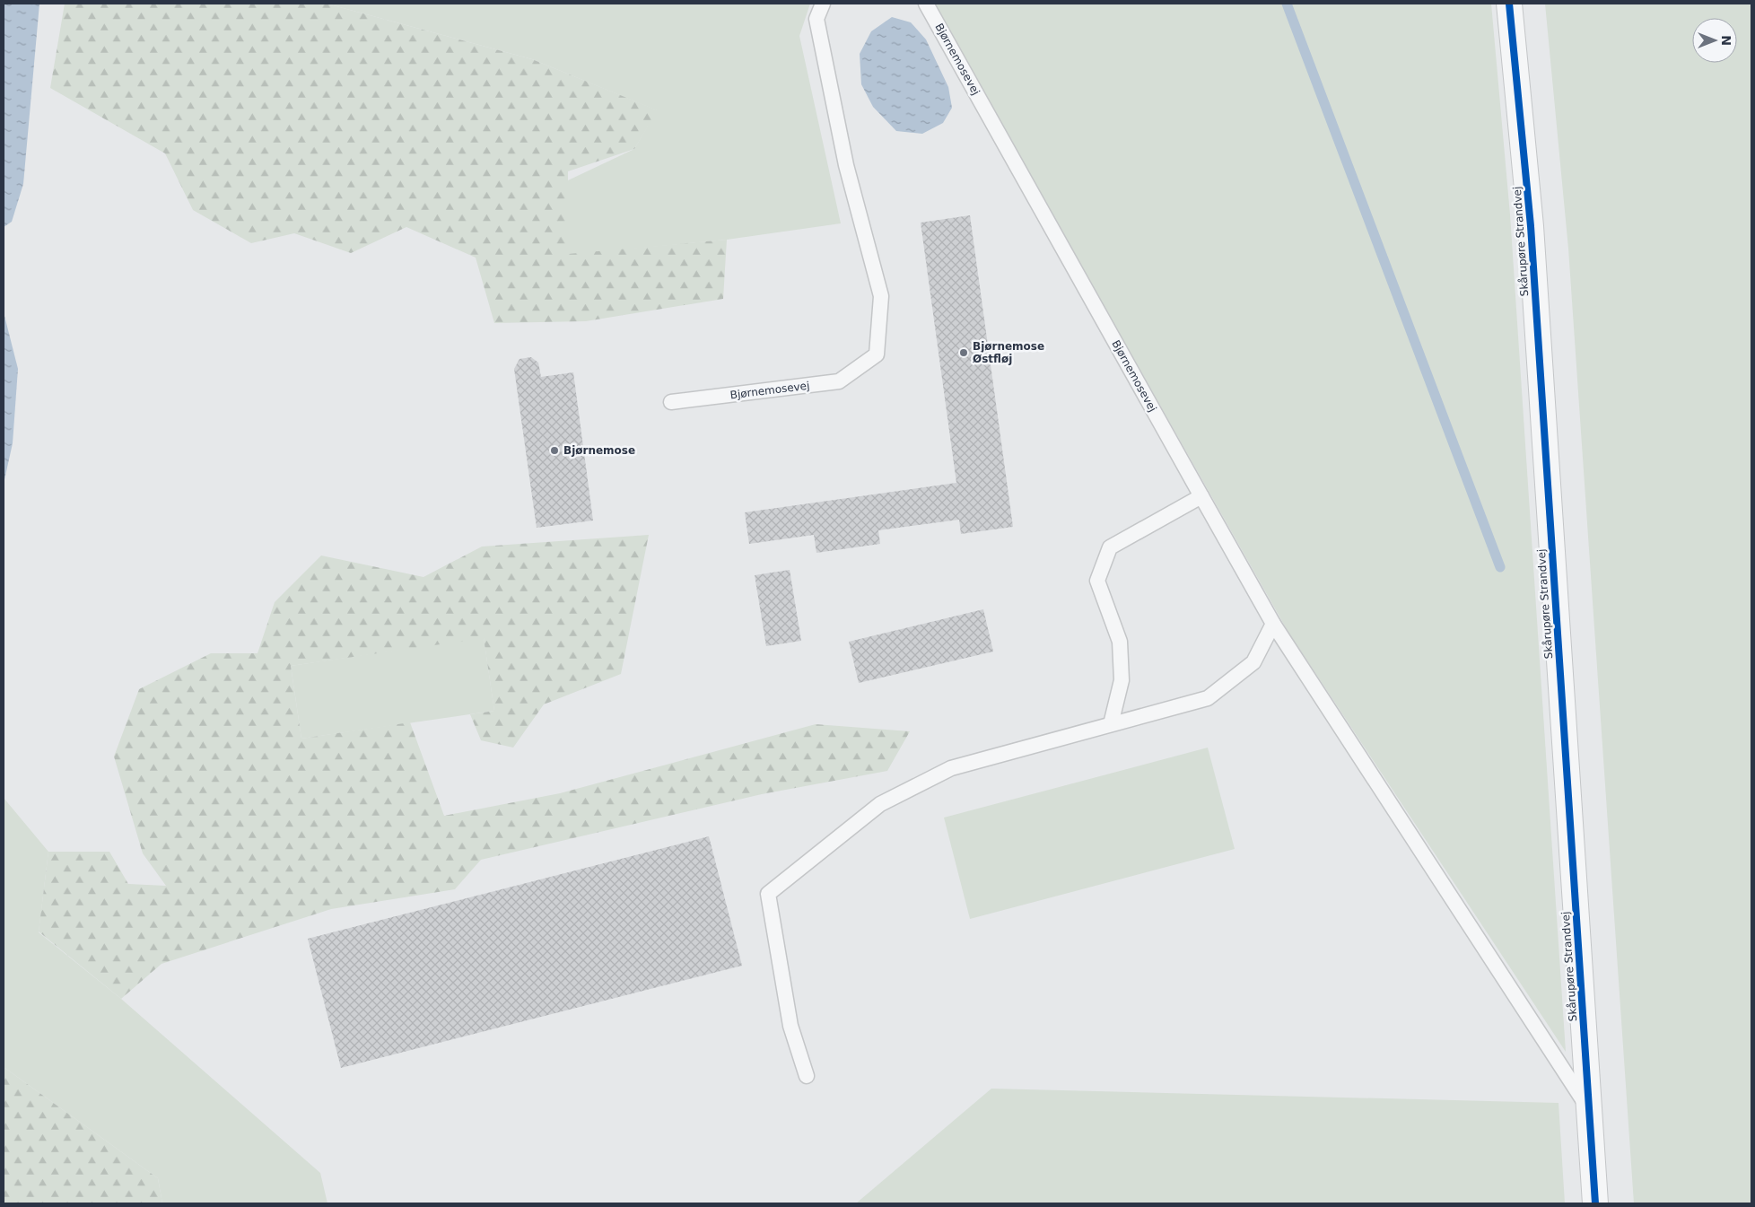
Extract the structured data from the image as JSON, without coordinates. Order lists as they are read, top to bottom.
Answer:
{
  "streets": {
    "street": ["Skårupøre Strandvej"],
    "lane": ["Bjørnemosevej"]
  },
  "crossings": [
    ["Bjørnemosevej", "Skårupøre Strandvej"]
  ],
  "places": ["Bjørnemose Østfløj", "Bjørnemose"],
  "north": "right"
}
